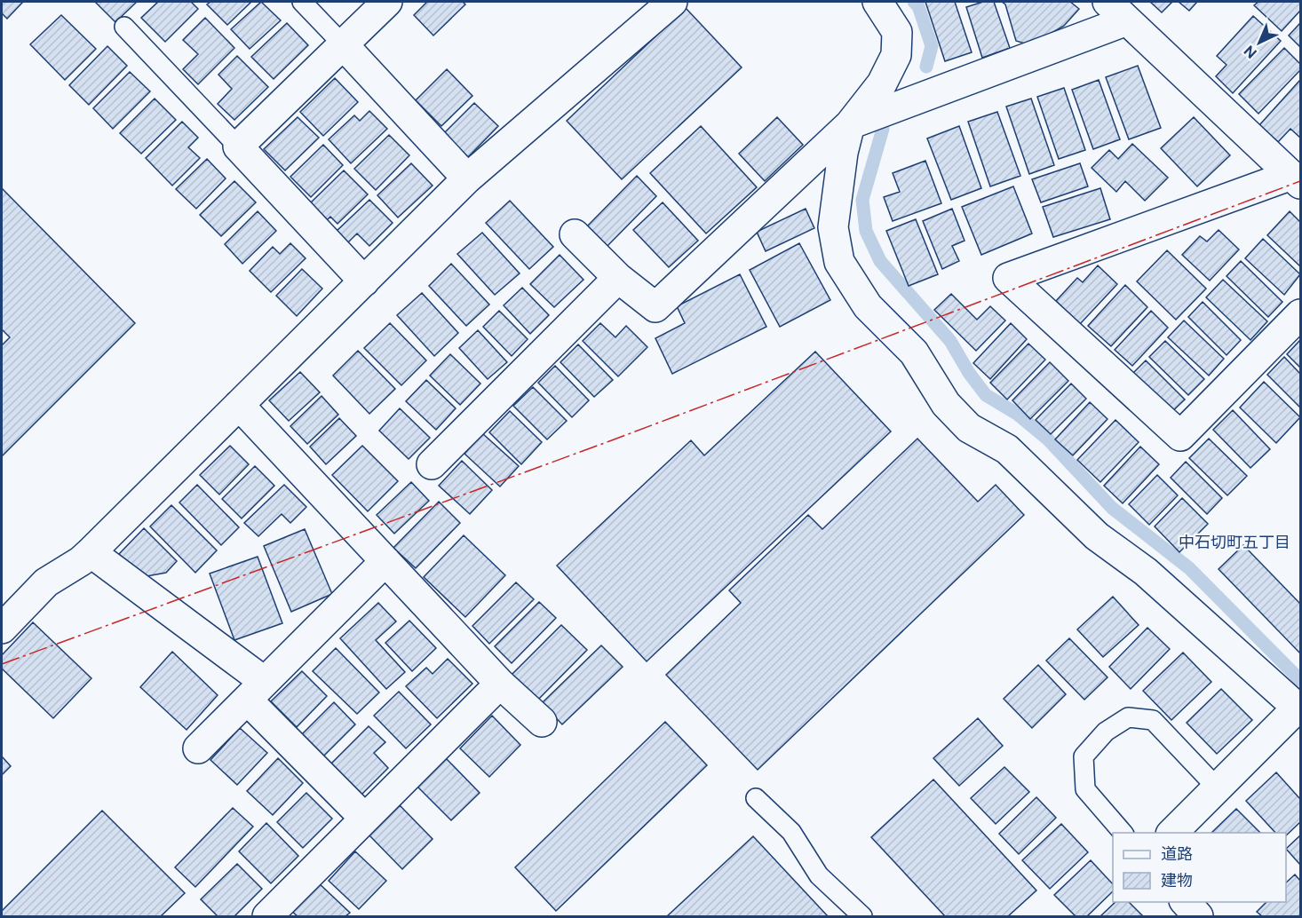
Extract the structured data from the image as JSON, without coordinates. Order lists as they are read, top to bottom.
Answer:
{
  "districts": ["中石切町五丁目"],
  "legend": ["道路", "建物"],
  "north": "bottom left"
}
